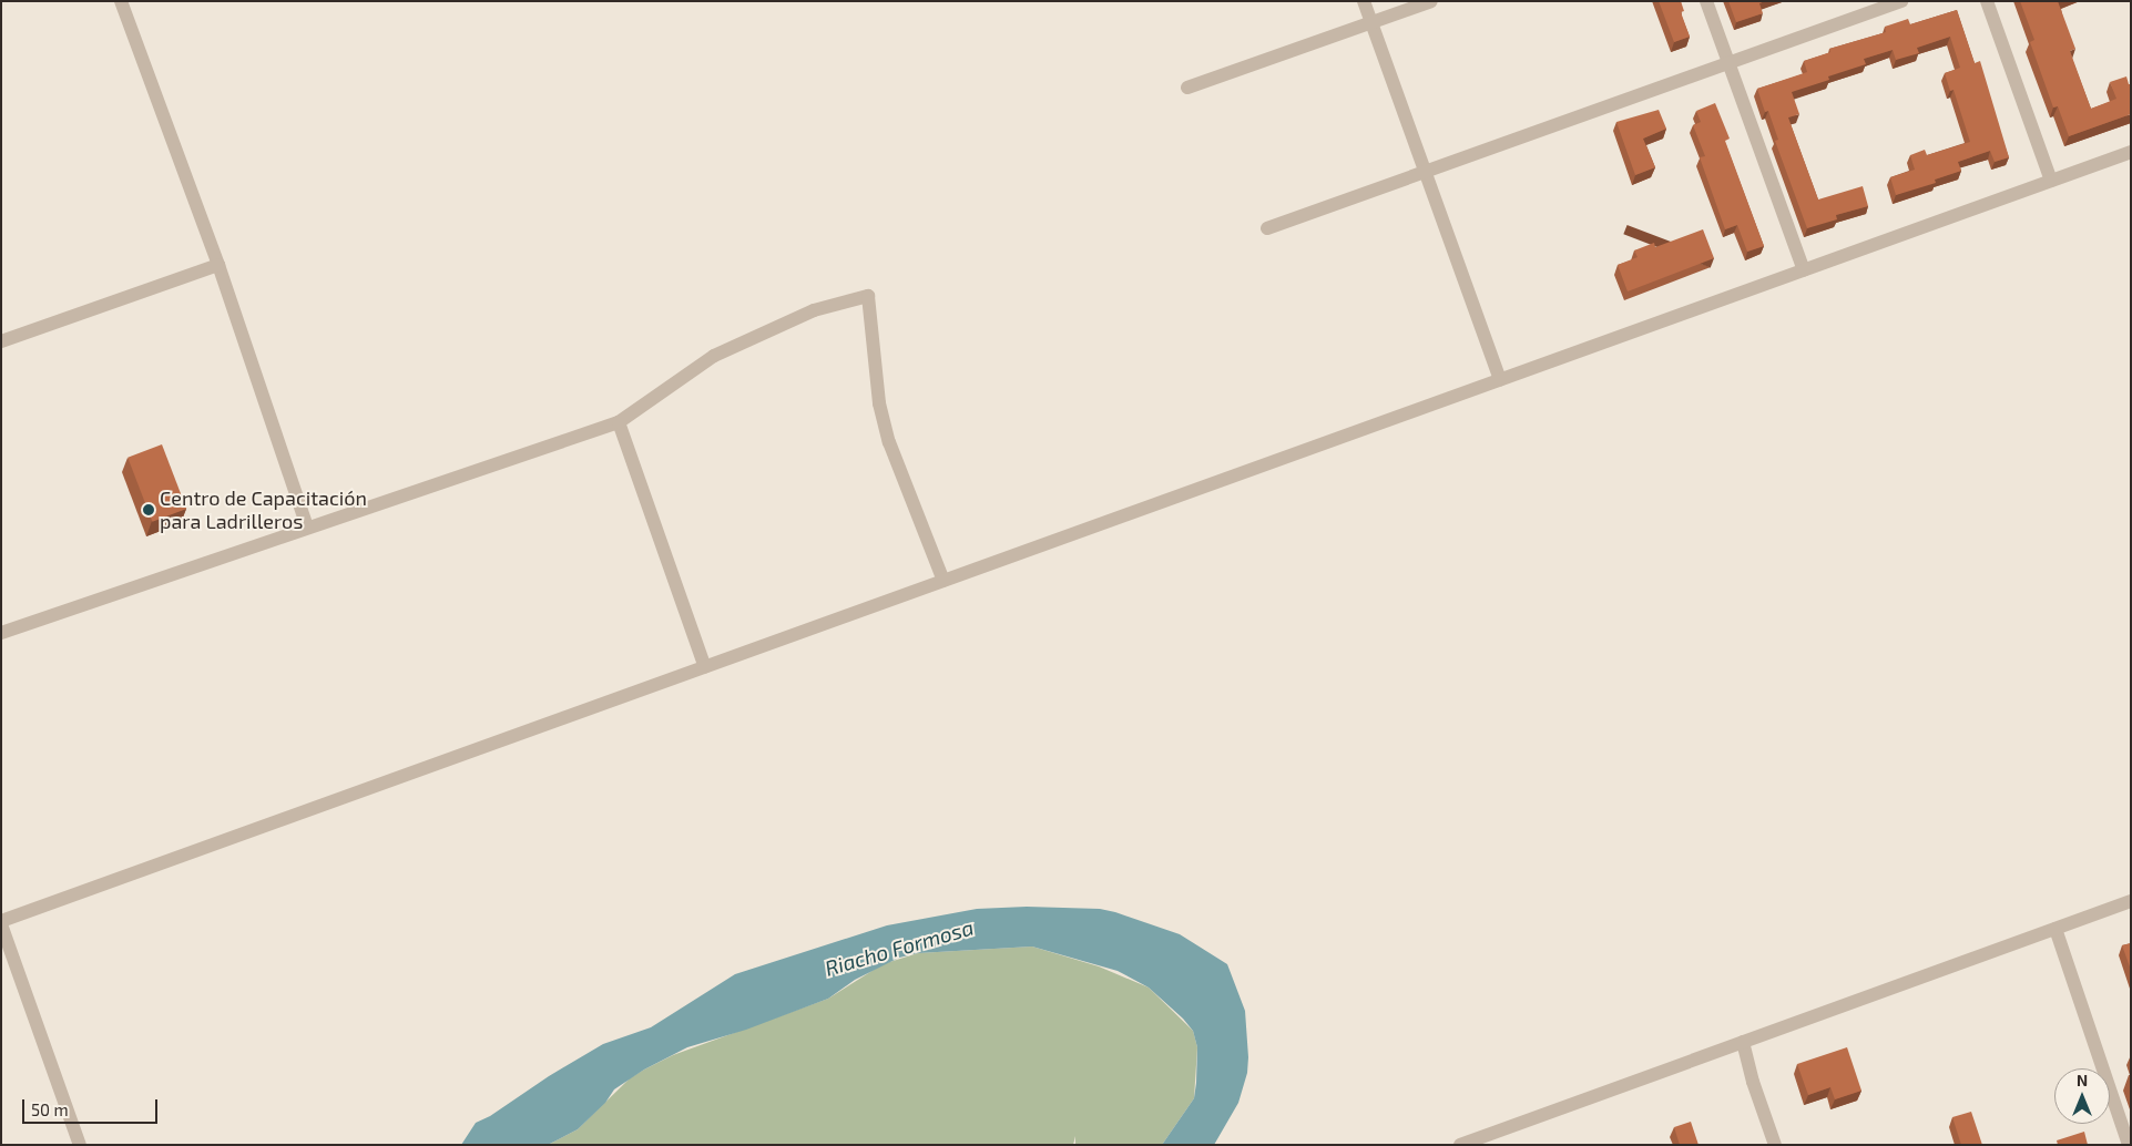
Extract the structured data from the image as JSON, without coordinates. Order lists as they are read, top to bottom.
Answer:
{
  "water": ["Riacho Formosa"],
  "places": ["Centro de Capacitación para Ladrilleros"],
  "scale_bar": "50 m",
  "north": "top"
}
